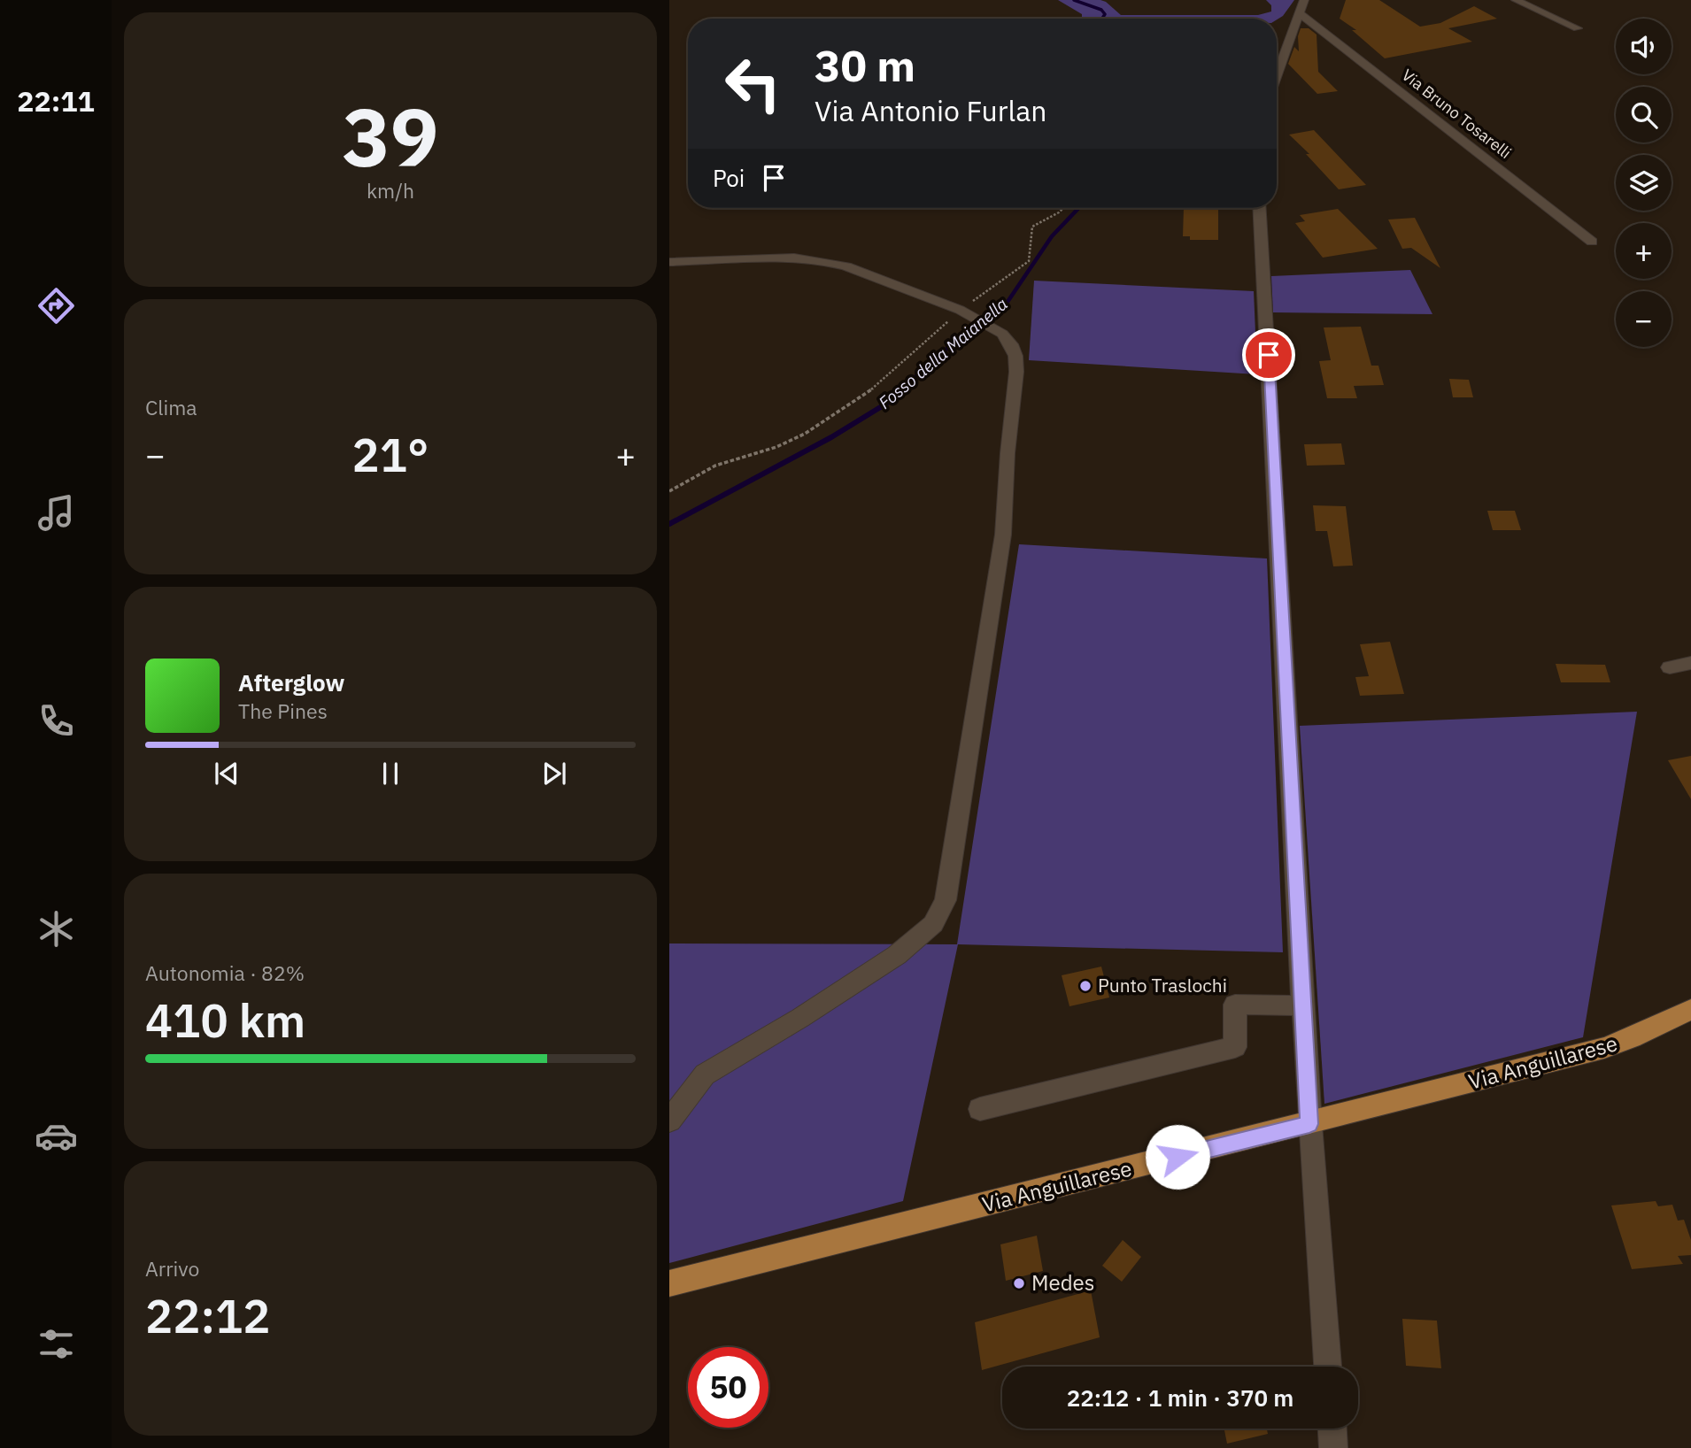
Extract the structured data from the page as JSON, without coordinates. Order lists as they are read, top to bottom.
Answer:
{
  "streets": {
    "main road": ["Via Anguillarese"],
    "street": ["Via Bruno Tosarelli"]
  },
  "water": ["Fosso della Maianella"],
  "places": ["Punto Traslochi", "Medes"],
  "page": {
    "tabs": "22:11",
    "tile": [
      ["39", "km/h"],
      "Clima",
      ["Autonomia · 82%", "410 km"],
      ["Arrivo", "22:12"]
    ],
    "map_buttons": ["+", "−"],
    "turn": ["30 m", "Via Antonio Furlan"],
    "then": "Poi",
    "heat": ["−", "21°", "+"],
    "song": ["Afterglow", "The Pines"],
    "limit": "50",
    "trip": "22:12 · 1 min · 370 m"
  }
}
